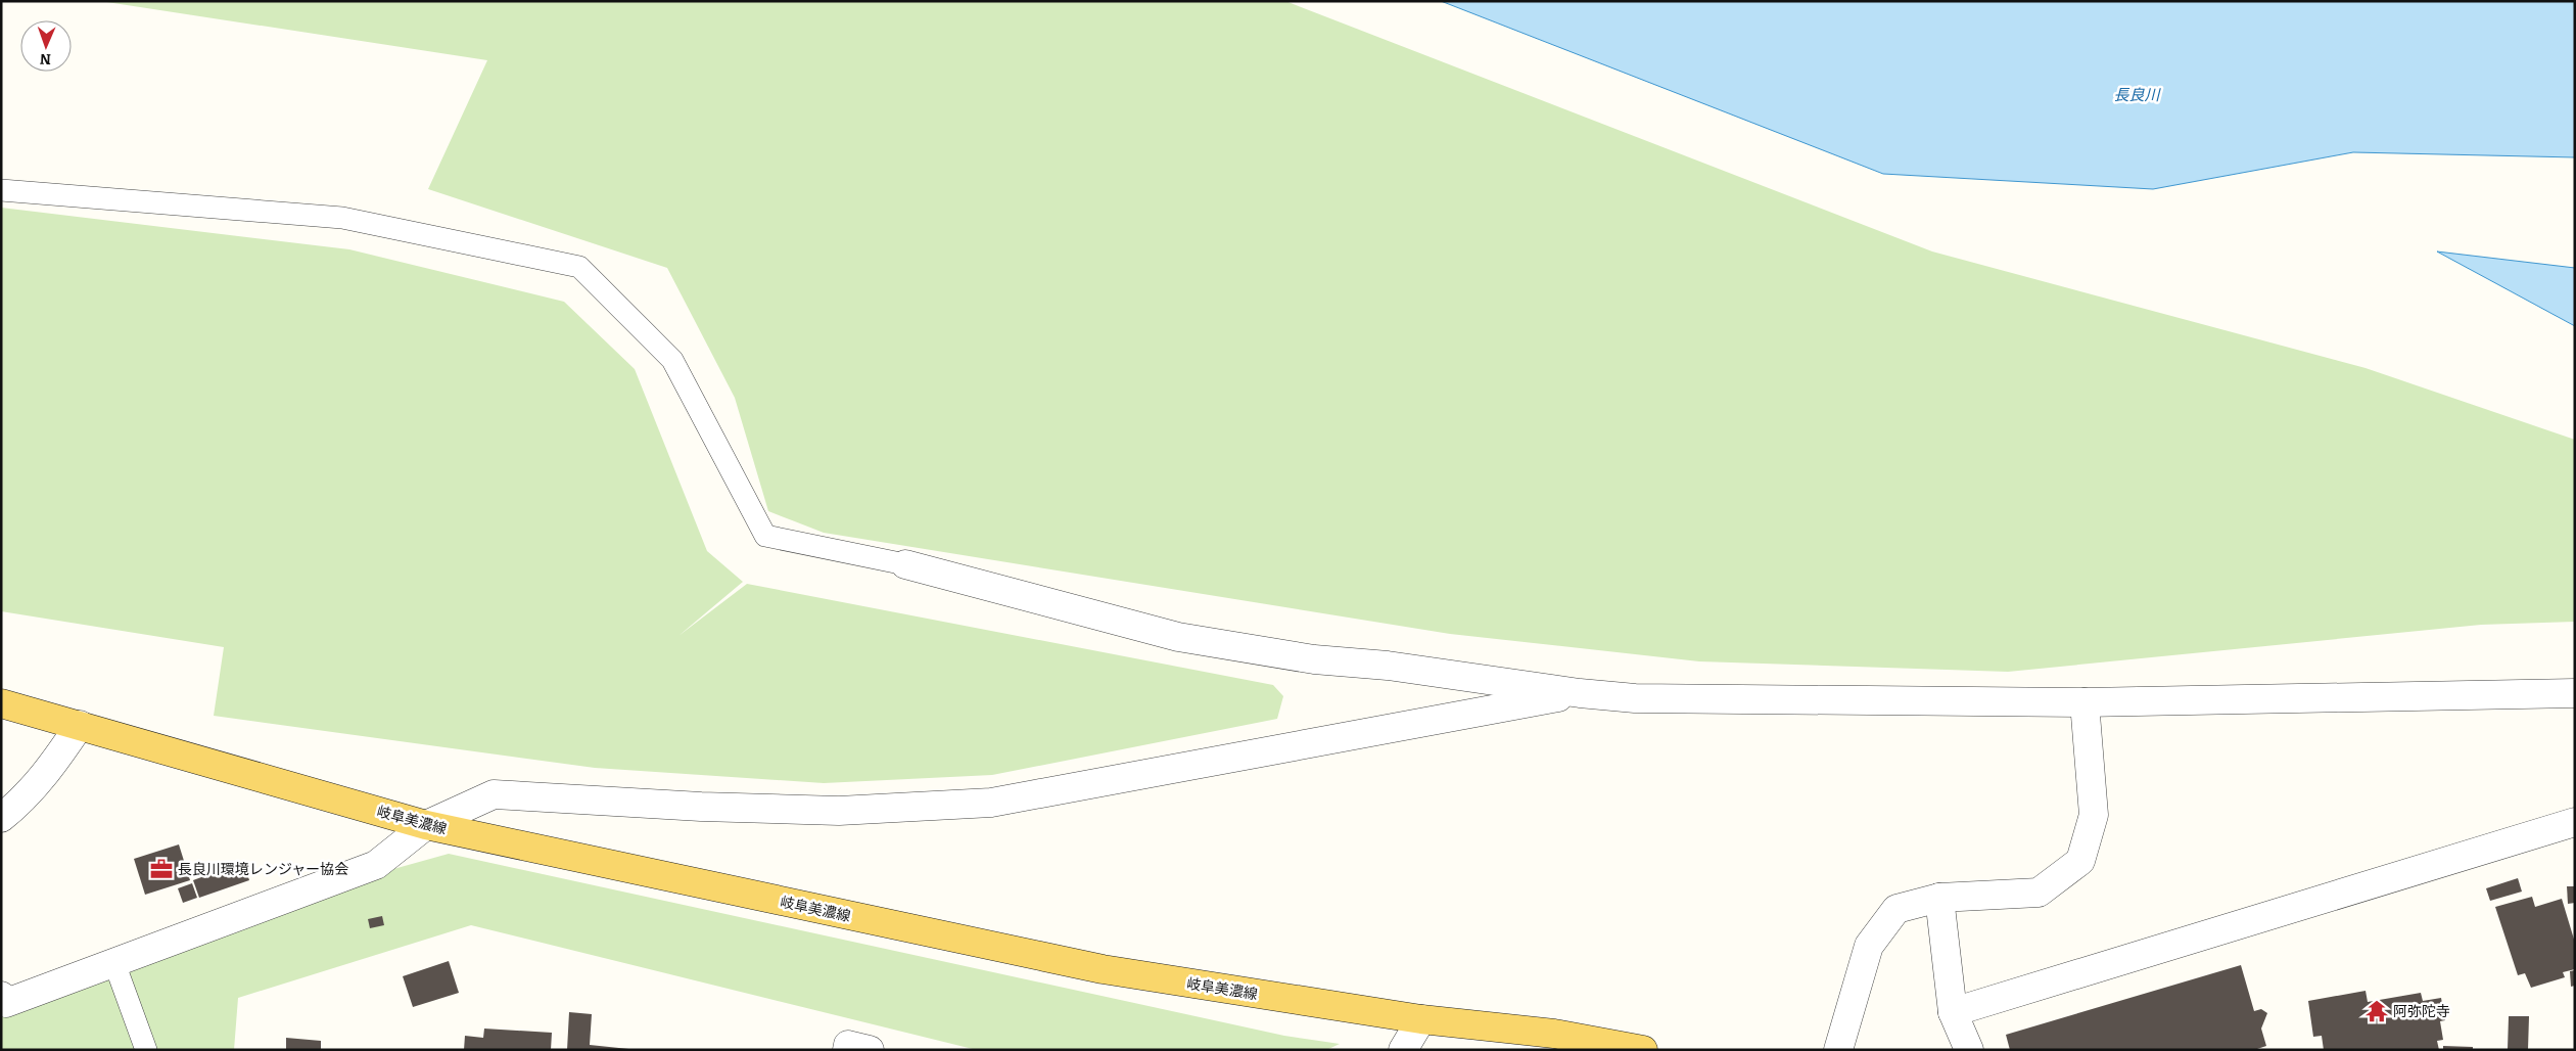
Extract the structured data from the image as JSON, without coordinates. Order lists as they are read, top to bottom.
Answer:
{
  "streets": {
    "main road": ["岐阜美濃線"]
  },
  "water": ["長良川"],
  "places": {
    "office": ["長良川環境レンジャー協会"],
    "temple": ["阿弥陀寺"]
  },
  "north": "bottom"
}
